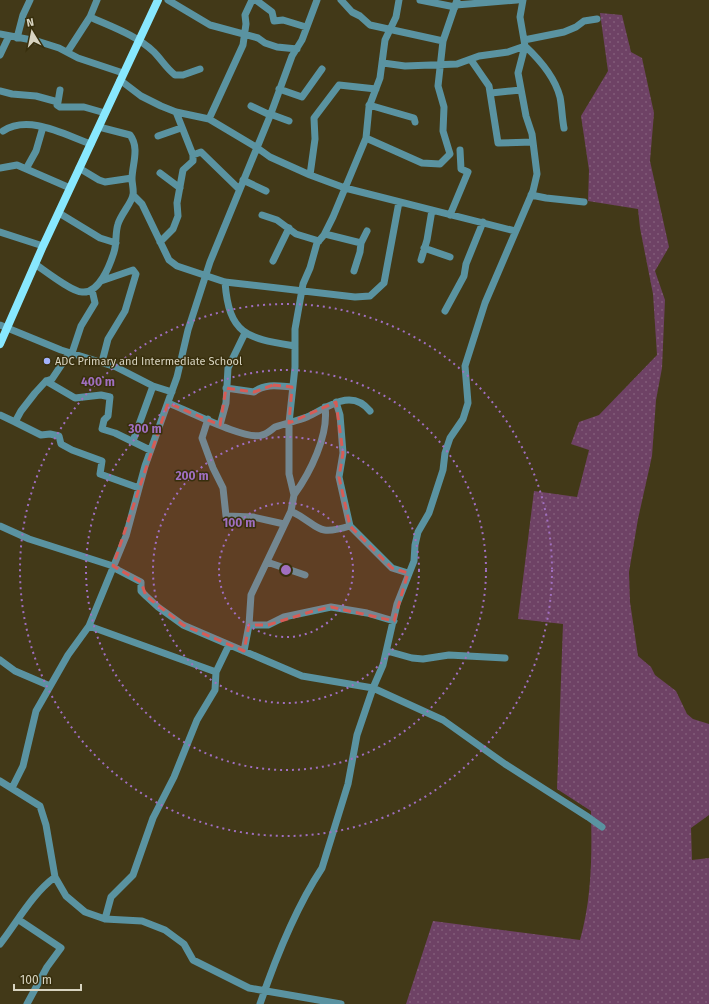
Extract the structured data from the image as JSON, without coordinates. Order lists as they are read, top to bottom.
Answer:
{
  "places": ["ADC Primary and Intermediate School"],
  "scale_bar": "100 m",
  "north": "top",
  "rings": [
    "400 m",
    "300 m",
    "200 m",
    "100 m"
  ]
}
